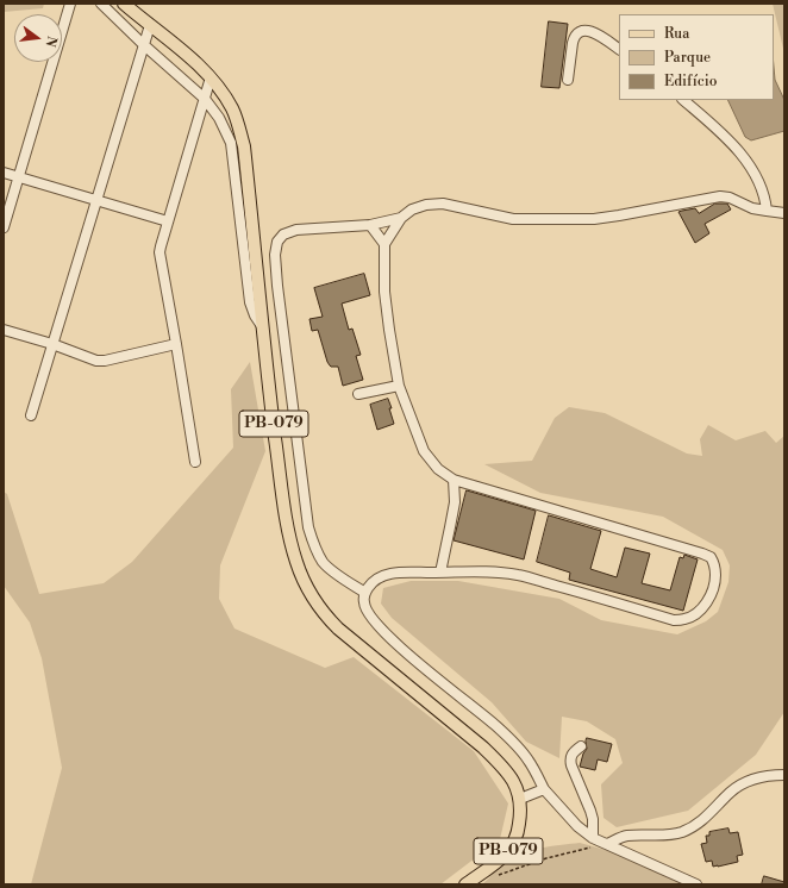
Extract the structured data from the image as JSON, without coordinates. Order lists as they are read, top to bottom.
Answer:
{
  "streets": {
    "main road": ["PB-079"]
  },
  "legend": ["Rua", "Parque", "Edifício"],
  "north": "right"
}
